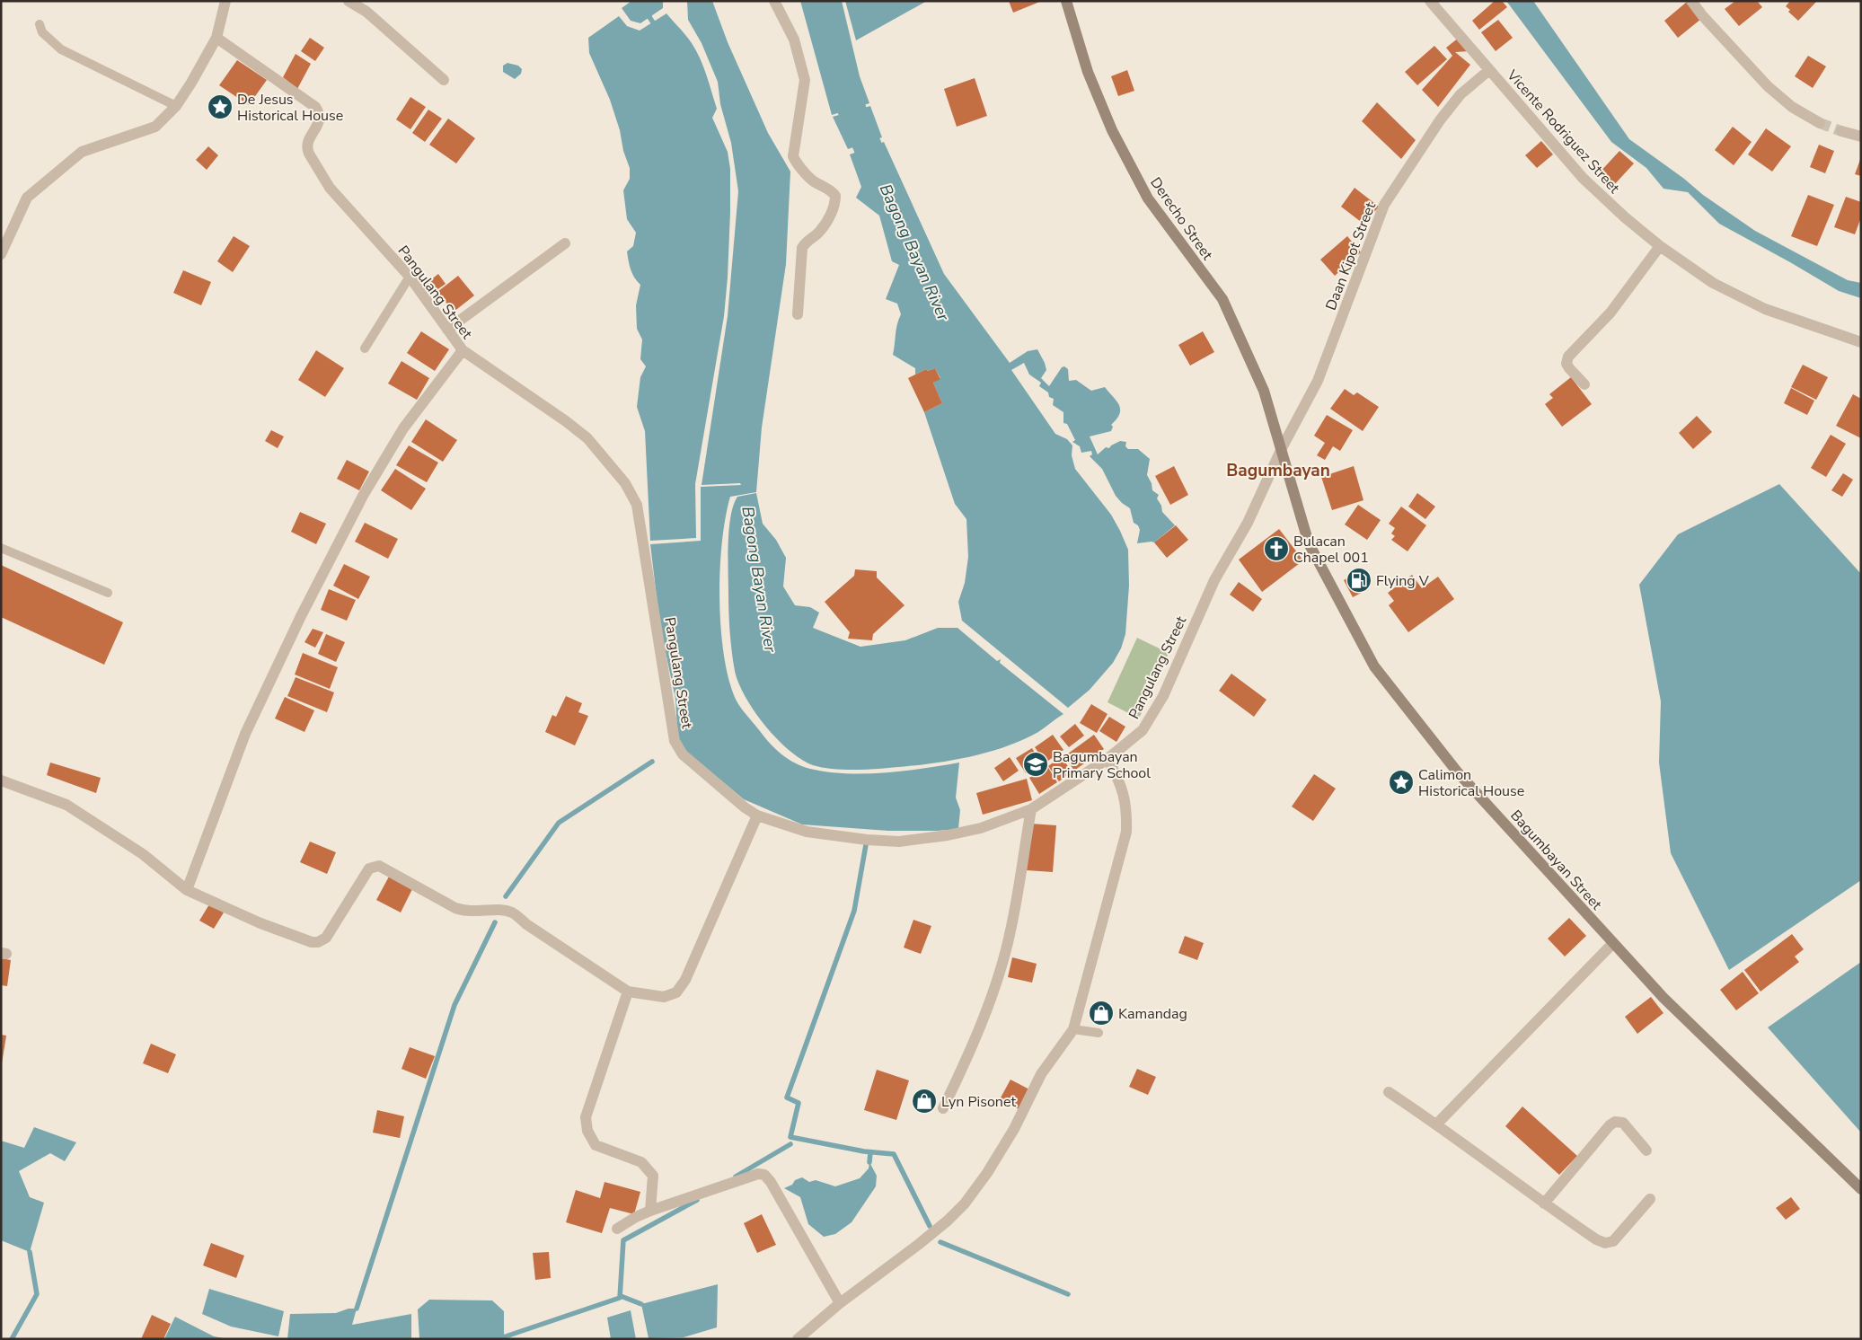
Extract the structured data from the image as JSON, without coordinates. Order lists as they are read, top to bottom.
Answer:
{
  "streets": {
    "main road": ["Derecho Street", "Bagumbayan Street"],
    "street": ["Vicente Rodriguez Street", "Daan Kipot Street", "Pangulang Street"]
  },
  "crossings": [
    ["Vicente Rodriguez Street", "Daan Kipot Street"],
    ["Derecho Street", "Daan Kipot Street"],
    ["Derecho Street", "Pangulang Street"],
    ["Derecho Street", "Bagumbayan Street"],
    ["Daan Kipot Street", "Pangulang Street"],
    ["Daan Kipot Street", "Bagumbayan Street"],
    ["Pangulang Street", "Bagumbayan Street"]
  ],
  "districts": ["Bagumbayan"],
  "water": ["Bagong Bayan River"],
  "places": {
    "place": ["De Jesus Historical House", "Calimon Historical House"],
    "church": ["Bulacan Chapel 001"],
    "fuel station": ["Flying V"],
    "school or university": ["Bagumbayan Primary School"],
    "shop": ["Kamandag", "Lyn Pisonet"]
  }
}
